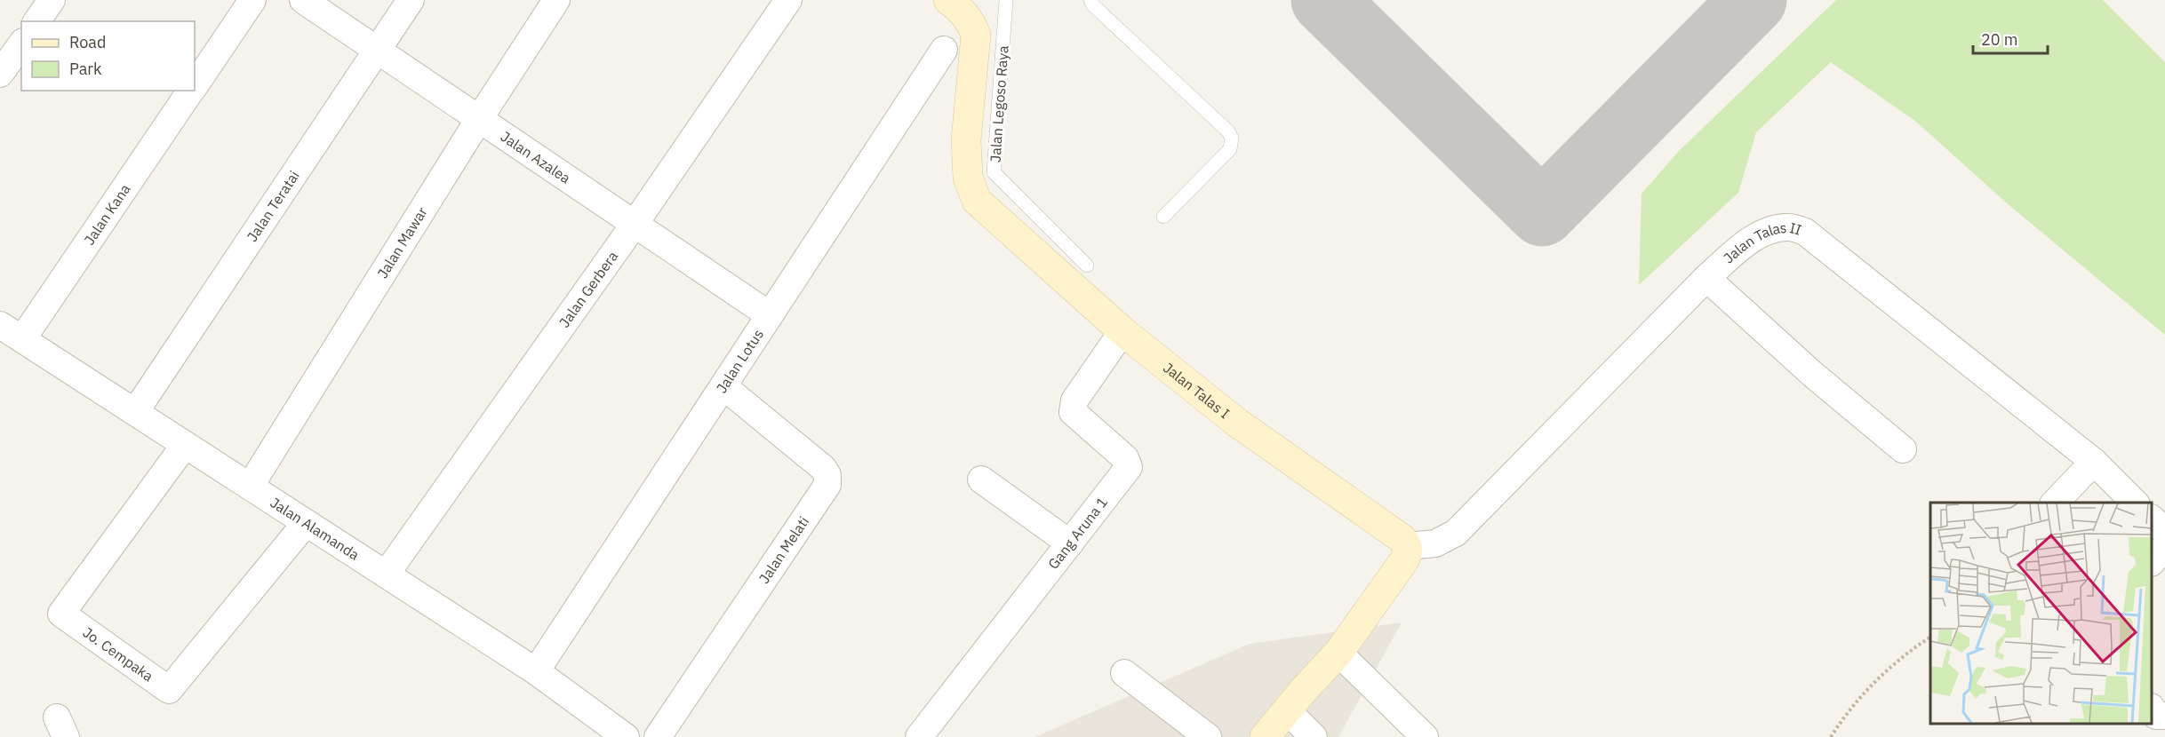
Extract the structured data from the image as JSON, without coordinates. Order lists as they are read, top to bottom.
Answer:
{
  "streets": {
    "street": [
      "Jalan Azalea",
      "Jalan Teratai",
      "Jalan Kana",
      "Jalan Mawar",
      "Jalan Talas II",
      "Jalan Gerbera",
      "Jalan Lotus",
      "Jalan Talas I",
      "Jalan Alamanda",
      "Gang Aruna 1",
      "Jalan Melati",
      "Jo. Cempaka"
    ],
    "lane": ["Jalan Legoso Raya"]
  },
  "crossings": [
    ["Jalan Azalea", "Jalan Teratai"],
    ["Jalan Azalea", "Jalan Mawar"],
    ["Jalan Azalea", "Jalan Gerbera"],
    ["Jalan Azalea", "Jalan Lotus"],
    ["Jalan Teratai", "Jalan Alamanda"],
    ["Jalan Kana", "Jalan Alamanda"],
    ["Jalan Mawar", "Jalan Alamanda"],
    ["Jalan Talas II", "Jalan Talas I"],
    ["Jalan Gerbera", "Jalan Alamanda"],
    ["Jalan Lotus", "Jalan Alamanda"],
    ["Jalan Lotus", "Jalan Melati"],
    ["Jalan Talas I", "Gang Aruna 1"],
    ["Jalan Alamanda", "Jo. Cempaka"]
  ],
  "legend": ["Road", "Park"],
  "scale_bar": "20 m"
}
